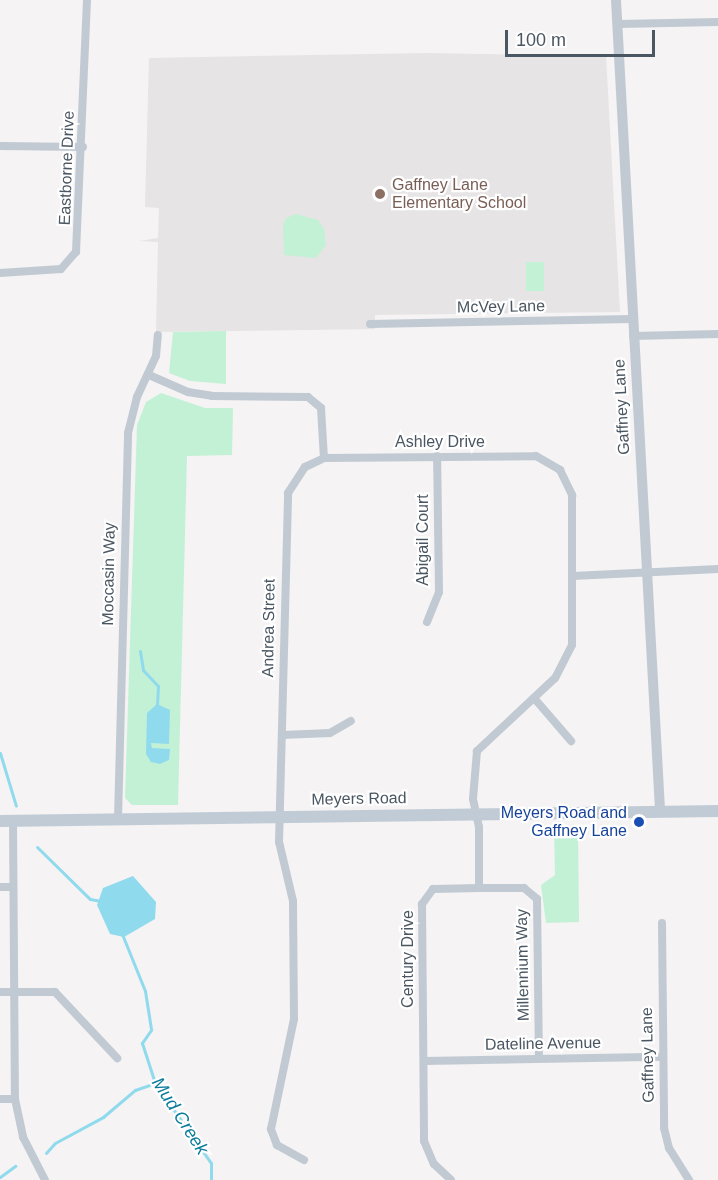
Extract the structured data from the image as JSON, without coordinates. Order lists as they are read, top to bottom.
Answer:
{
  "streets": {
    "main road": ["Meyers Road"],
    "street": [
      "Eastborne Drive",
      "McVey Lane",
      "Gaffney Lane",
      "Ashley Drive",
      "Abigail Court",
      "Moccasin Way",
      "Andrea Street",
      "Century Drive",
      "Millennium Way",
      "Dateline Avenue"
    ]
  },
  "crossings": [
    ["McVey Lane", "Gaffney Lane"],
    ["Gaffney Lane", "Meyers Road"],
    ["Gaffney Lane", "Dateline Avenue"],
    ["Ashley Drive", "Abigail Court"],
    ["Ashley Drive", "Andrea Street"],
    ["Moccasin Way", "Meyers Road"],
    ["Andrea Street", "Meyers Road"],
    ["Century Drive", "Millennium Way"],
    ["Century Drive", "Dateline Avenue"],
    ["Millennium Way", "Dateline Avenue"]
  ],
  "water": ["Mud Creek"],
  "places": ["Gaffney Lane Elementary School", "Meyers Road and Gaffney Lane"],
  "scale_bar": "100 m"
}
